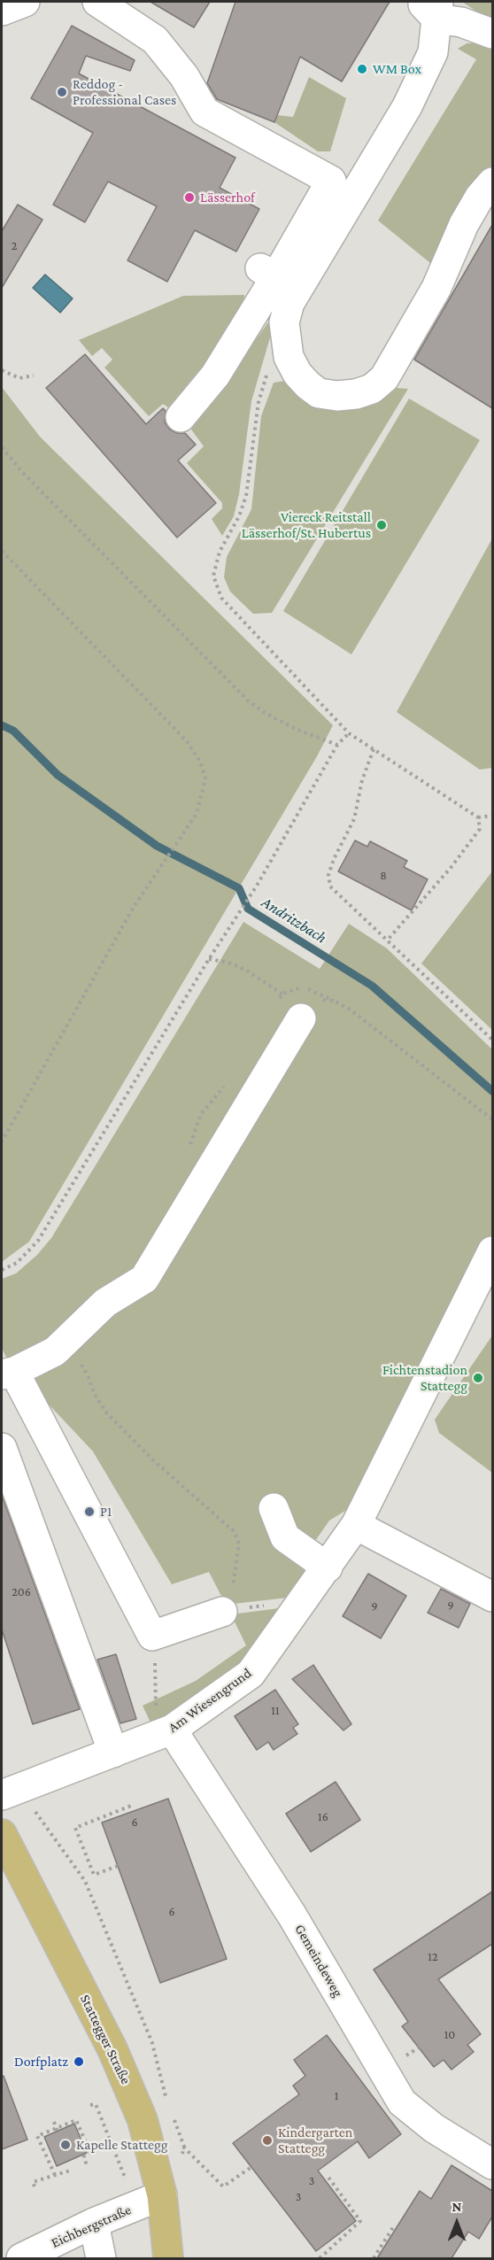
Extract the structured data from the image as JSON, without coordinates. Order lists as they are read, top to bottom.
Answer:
{
  "streets": {
    "main road": ["Stattegger Straße"],
    "street": ["Am Wiesengrund", "Gemeindeweg", "Eichbergstraße"]
  },
  "crossings": [
    ["Am Wiesengrund", "Gemeindeweg"],
    ["Stattegger Straße", "Eichbergstraße"]
  ],
  "water": ["Andritzbach"],
  "places": [
    "WM Box",
    "Reddog - Professional Cases",
    "Lässerhof",
    "Viereck Reitstall Lässerhof/St. Hubertus",
    "Fichtenstadion Stattegg",
    "P1",
    "Dorfplatz",
    "Kindergarten Stattegg",
    "Kapelle Stattegg"
  ],
  "house_numbers": [
    "2",
    "8",
    "206",
    "9",
    "9",
    "11",
    "16",
    "6",
    "6",
    "12",
    "10",
    "1",
    "3",
    "3"
  ],
  "north": "top"
}
